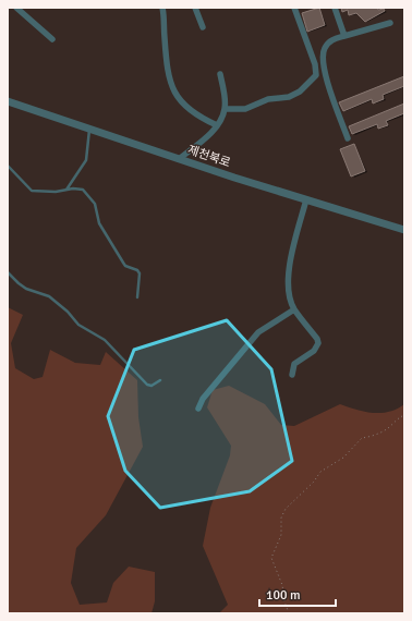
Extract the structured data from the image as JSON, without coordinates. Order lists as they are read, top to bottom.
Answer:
{
  "streets": {
    "street": ["제천북로"]
  },
  "scale_bar": "100 m"
}
